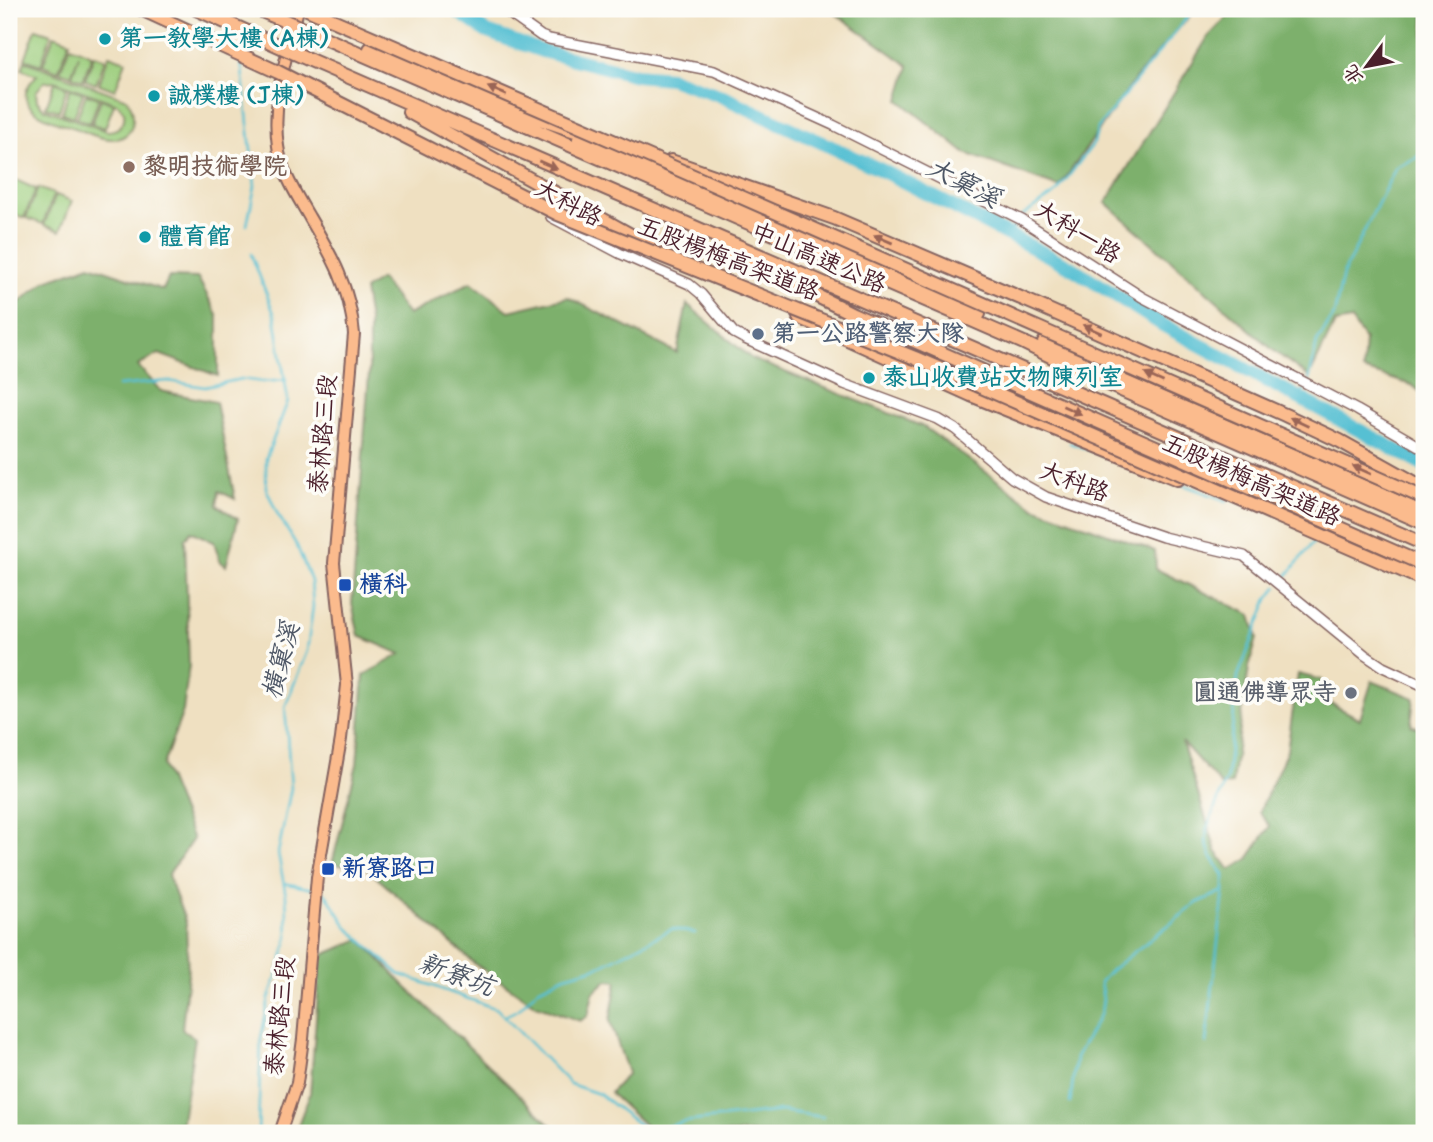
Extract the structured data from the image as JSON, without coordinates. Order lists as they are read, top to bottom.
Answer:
{
  "streets": {
    "highway": ["中山高速公路", "五股楊梅高架道路"],
    "main road": ["泰林路三段"],
    "street": ["大科路", "大科一路"]
  },
  "crossings": [
    ["大科路", "泰林路三段"]
  ],
  "water": ["大窠溪", "橫窠溪", "新寮坑"],
  "places": {
    "other": [
      "第一教學大樓 (A棟)",
      "誠樸樓 (J棟)",
      "黎明技術學院",
      "體育館",
      "第一公路警察大隊",
      "泰山收費站文物陳列室",
      "圓通佛導眾寺"
    ],
    "transit": ["橫科", "新寮路口"]
  },
  "north": "bottom left"
}
